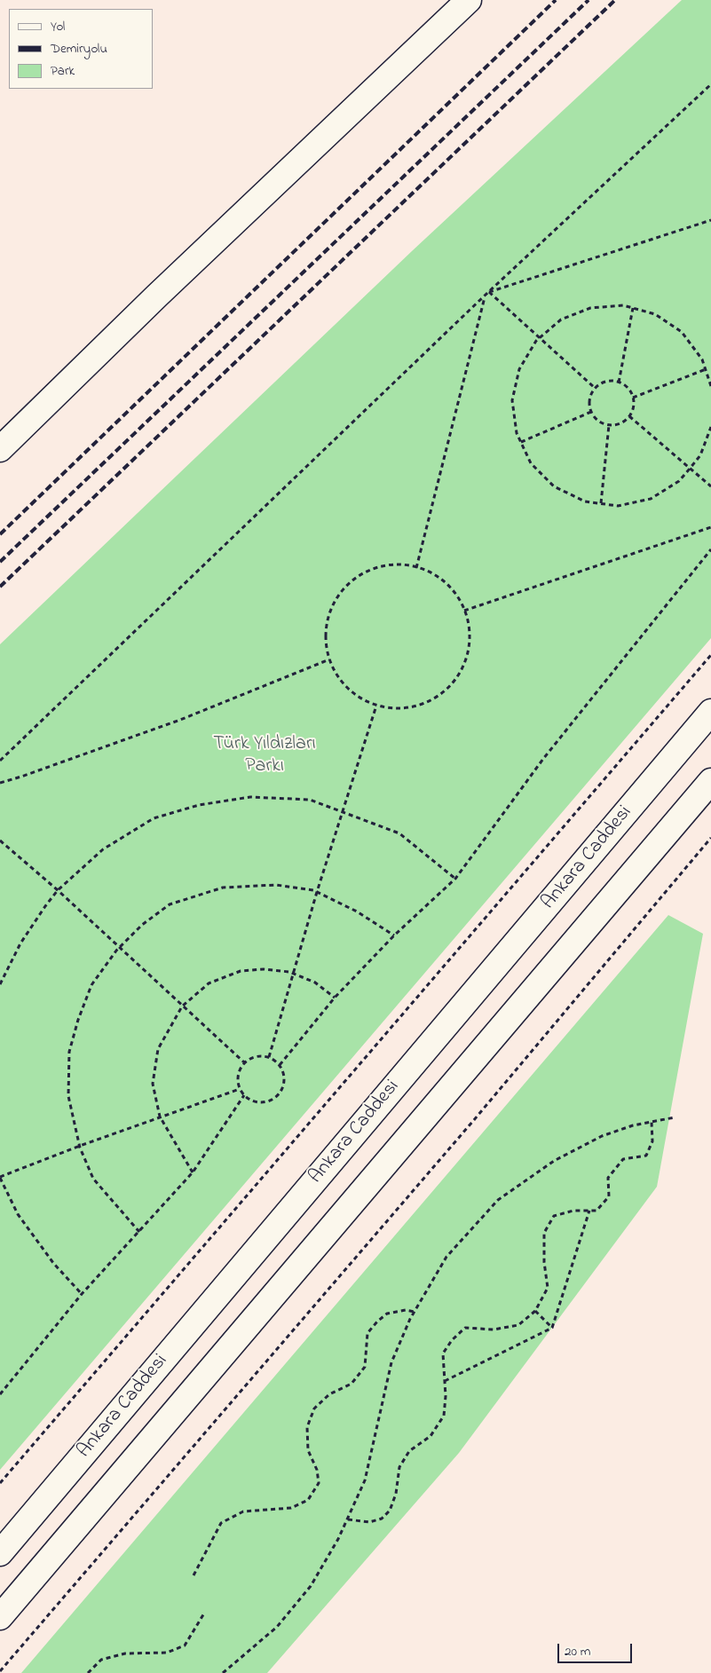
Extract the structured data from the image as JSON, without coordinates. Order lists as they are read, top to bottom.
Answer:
{
  "streets": {
    "main road": ["Ankara Caddesi"]
  },
  "parks": ["Türk Yıldızları Parkı"],
  "legend": ["Yol", "Demiryolu", "Park"],
  "scale_bar": "20 m"
}
